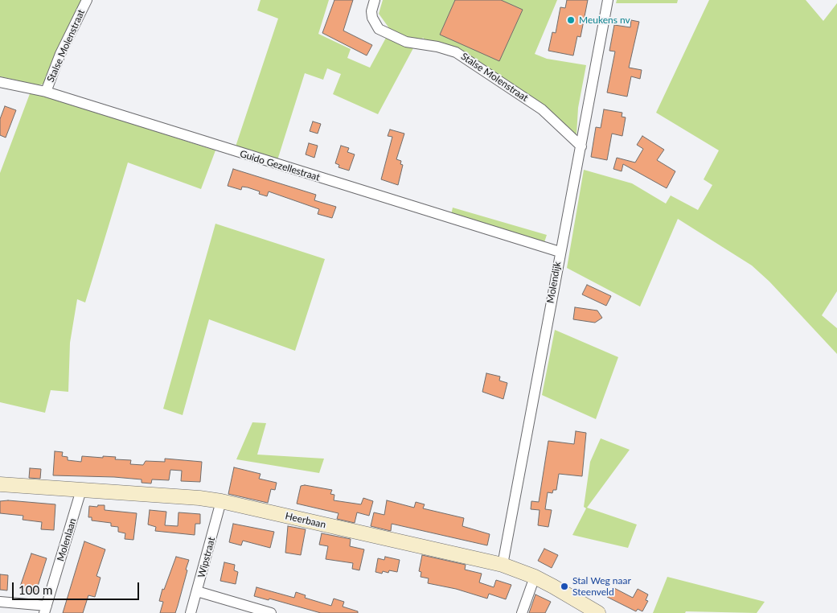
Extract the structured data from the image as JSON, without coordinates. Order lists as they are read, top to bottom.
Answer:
{
  "streets": {
    "street": [
      "Stalse Molenstraat",
      "Guido Gezellestraat",
      "Molendijk",
      "Heerbaan",
      "Molenlaan",
      "Wipstraat"
    ]
  },
  "crossings": [
    ["Stalse Molenstraat", "Guido Gezellestraat"],
    ["Stalse Molenstraat", "Molendijk"],
    ["Guido Gezellestraat", "Molendijk"],
    ["Molendijk", "Heerbaan"],
    ["Heerbaan", "Molenlaan"],
    ["Heerbaan", "Wipstraat"]
  ],
  "places": ["Meukens nv", "Stal Weg naar Steenveld"],
  "scale_bar": "100 m"
}
